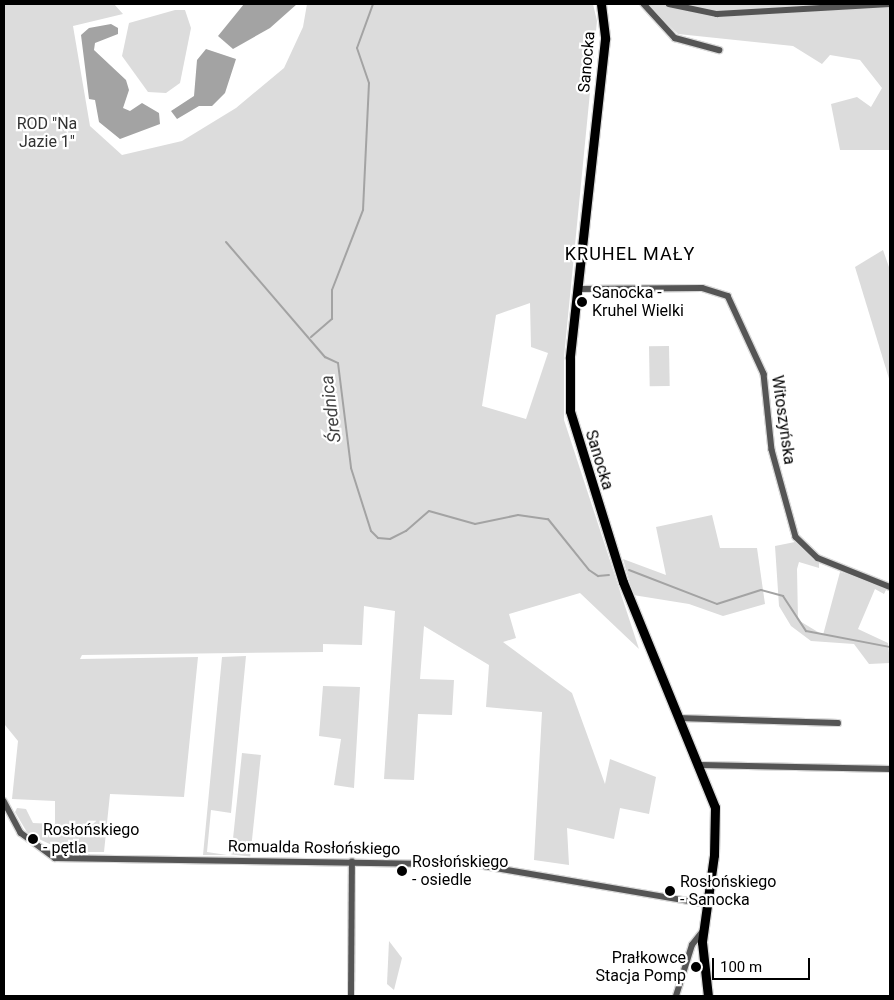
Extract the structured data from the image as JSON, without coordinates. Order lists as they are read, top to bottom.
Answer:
{
  "streets": {
    "main road": ["Sanocka"],
    "street": ["Witoszyńska", "Romualda Rosłońskiego"]
  },
  "crossings": [
    ["Sanocka", "Witoszyńska"],
    ["Sanocka", "Romualda Rosłońskiego"]
  ],
  "districts": ["KRUHEL MAŁY"],
  "water": ["Średnica"],
  "parks": ["ROD \"Na Jazie 1\""],
  "places": [
    "Sanocka - Kruhel Wielki",
    "Rosłońskiego - pętla",
    "Rosłońskiego - osiedle",
    "Rosłońskiego - Sanocka",
    "Prałkowce Stacja Pomp"
  ],
  "scale_bar": "100 m"
}
